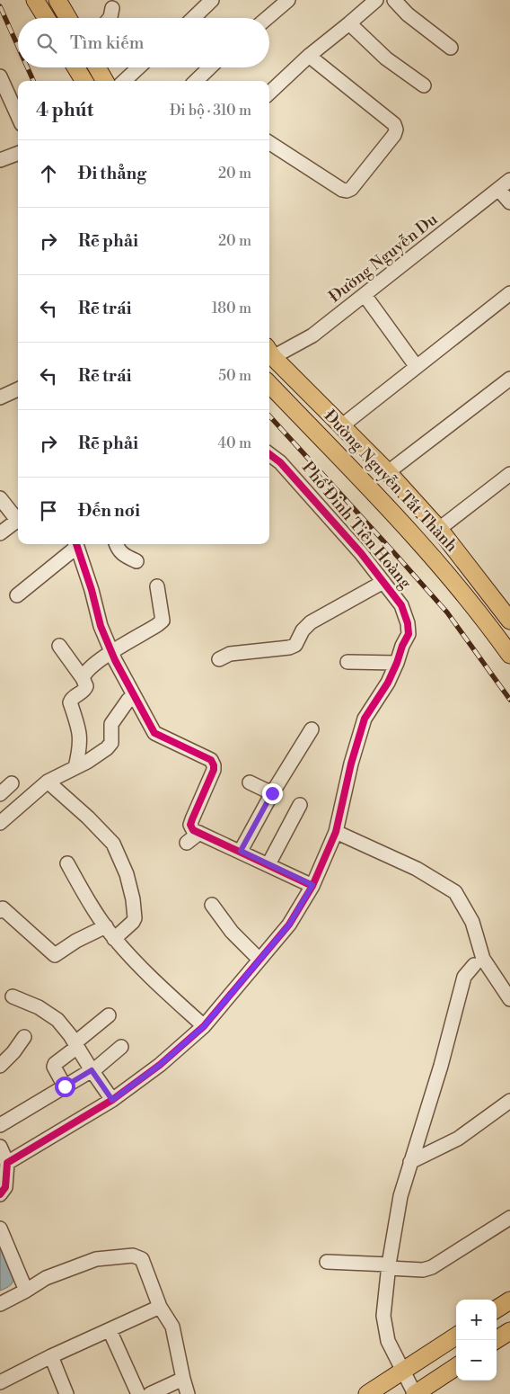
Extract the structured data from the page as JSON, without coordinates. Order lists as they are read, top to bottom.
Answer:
{
  "streets": {
    "main road": ["Đường Nguyễn Tất Thành"],
    "street": ["Đường Nguyễn Du", "Phố Đinh Tiên Hoàng"]
  },
  "crossings": [
    ["Đường Nguyễn Du", "Đường Nguyễn Tất Thành"]
  ],
  "page": {
    "search": "Tìm kiếm",
    "heading": ["4 phút", "Đi bộ · 310 m"],
    "list": [
      ["Đi thẳng", "20 m"],
      ["Rẽ phải", "20 m"],
      ["Rẽ trái", "180 m"],
      ["Rẽ trái", "50 m"],
      ["Rẽ phải", "40 m"],
      "Đến nơi"
    ],
    "map_buttons": ["+", "−"]
  }
}
